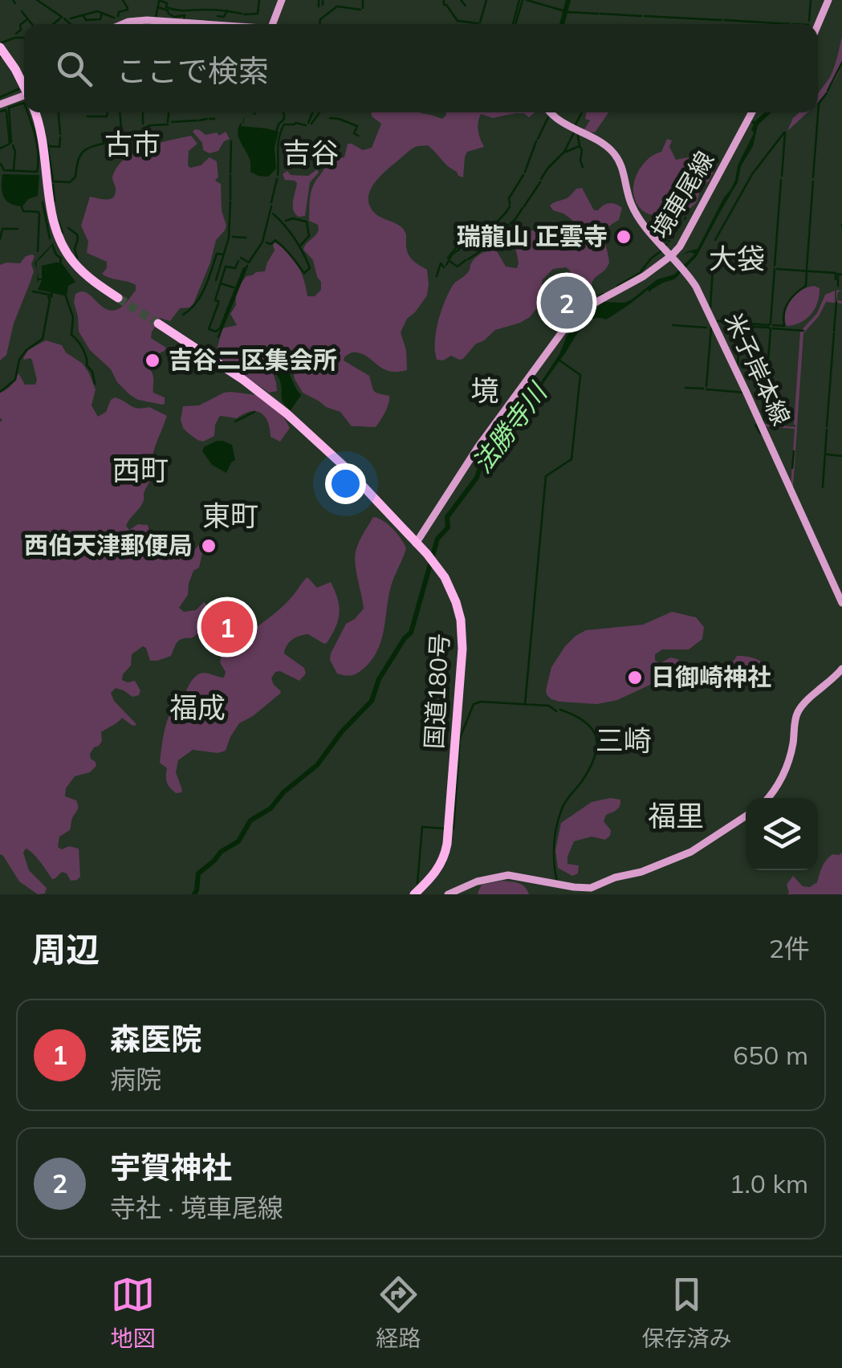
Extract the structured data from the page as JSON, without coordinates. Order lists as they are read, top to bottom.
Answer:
{
  "streets": {
    "highway": ["国道180号"],
    "main road": ["境車尾線", "米子岸本線"]
  },
  "crossings": [
    ["境車尾線", "米子岸本線"],
    ["境車尾線", "国道180号"]
  ],
  "districts": [
    "古市",
    "吉谷",
    "大袋",
    "境",
    "西町",
    "東町",
    "福成",
    "三崎",
    "福里"
  ],
  "water": ["法勝寺川"],
  "places": [
    "瑞龍山 正雲寺",
    "吉谷二区集会所",
    "西伯天津郵便局",
    "日御崎神社"
  ],
  "page": {
    "search": "ここで検索",
    "pins": ["2", "1"],
    "heading": ["周辺", "2件"],
    "list": [
      {
        "mark": "1",
        "name": "森医院",
        "note": "病院",
        "value": "650 m"
      },
      {
        "mark": "2",
        "name": "宇賀神社",
        "note": "寺社 · 境車尾線",
        "value": "1.0 km"
      }
    ],
    "nav": ["地図", "経路", "保存済み"]
  }
}
